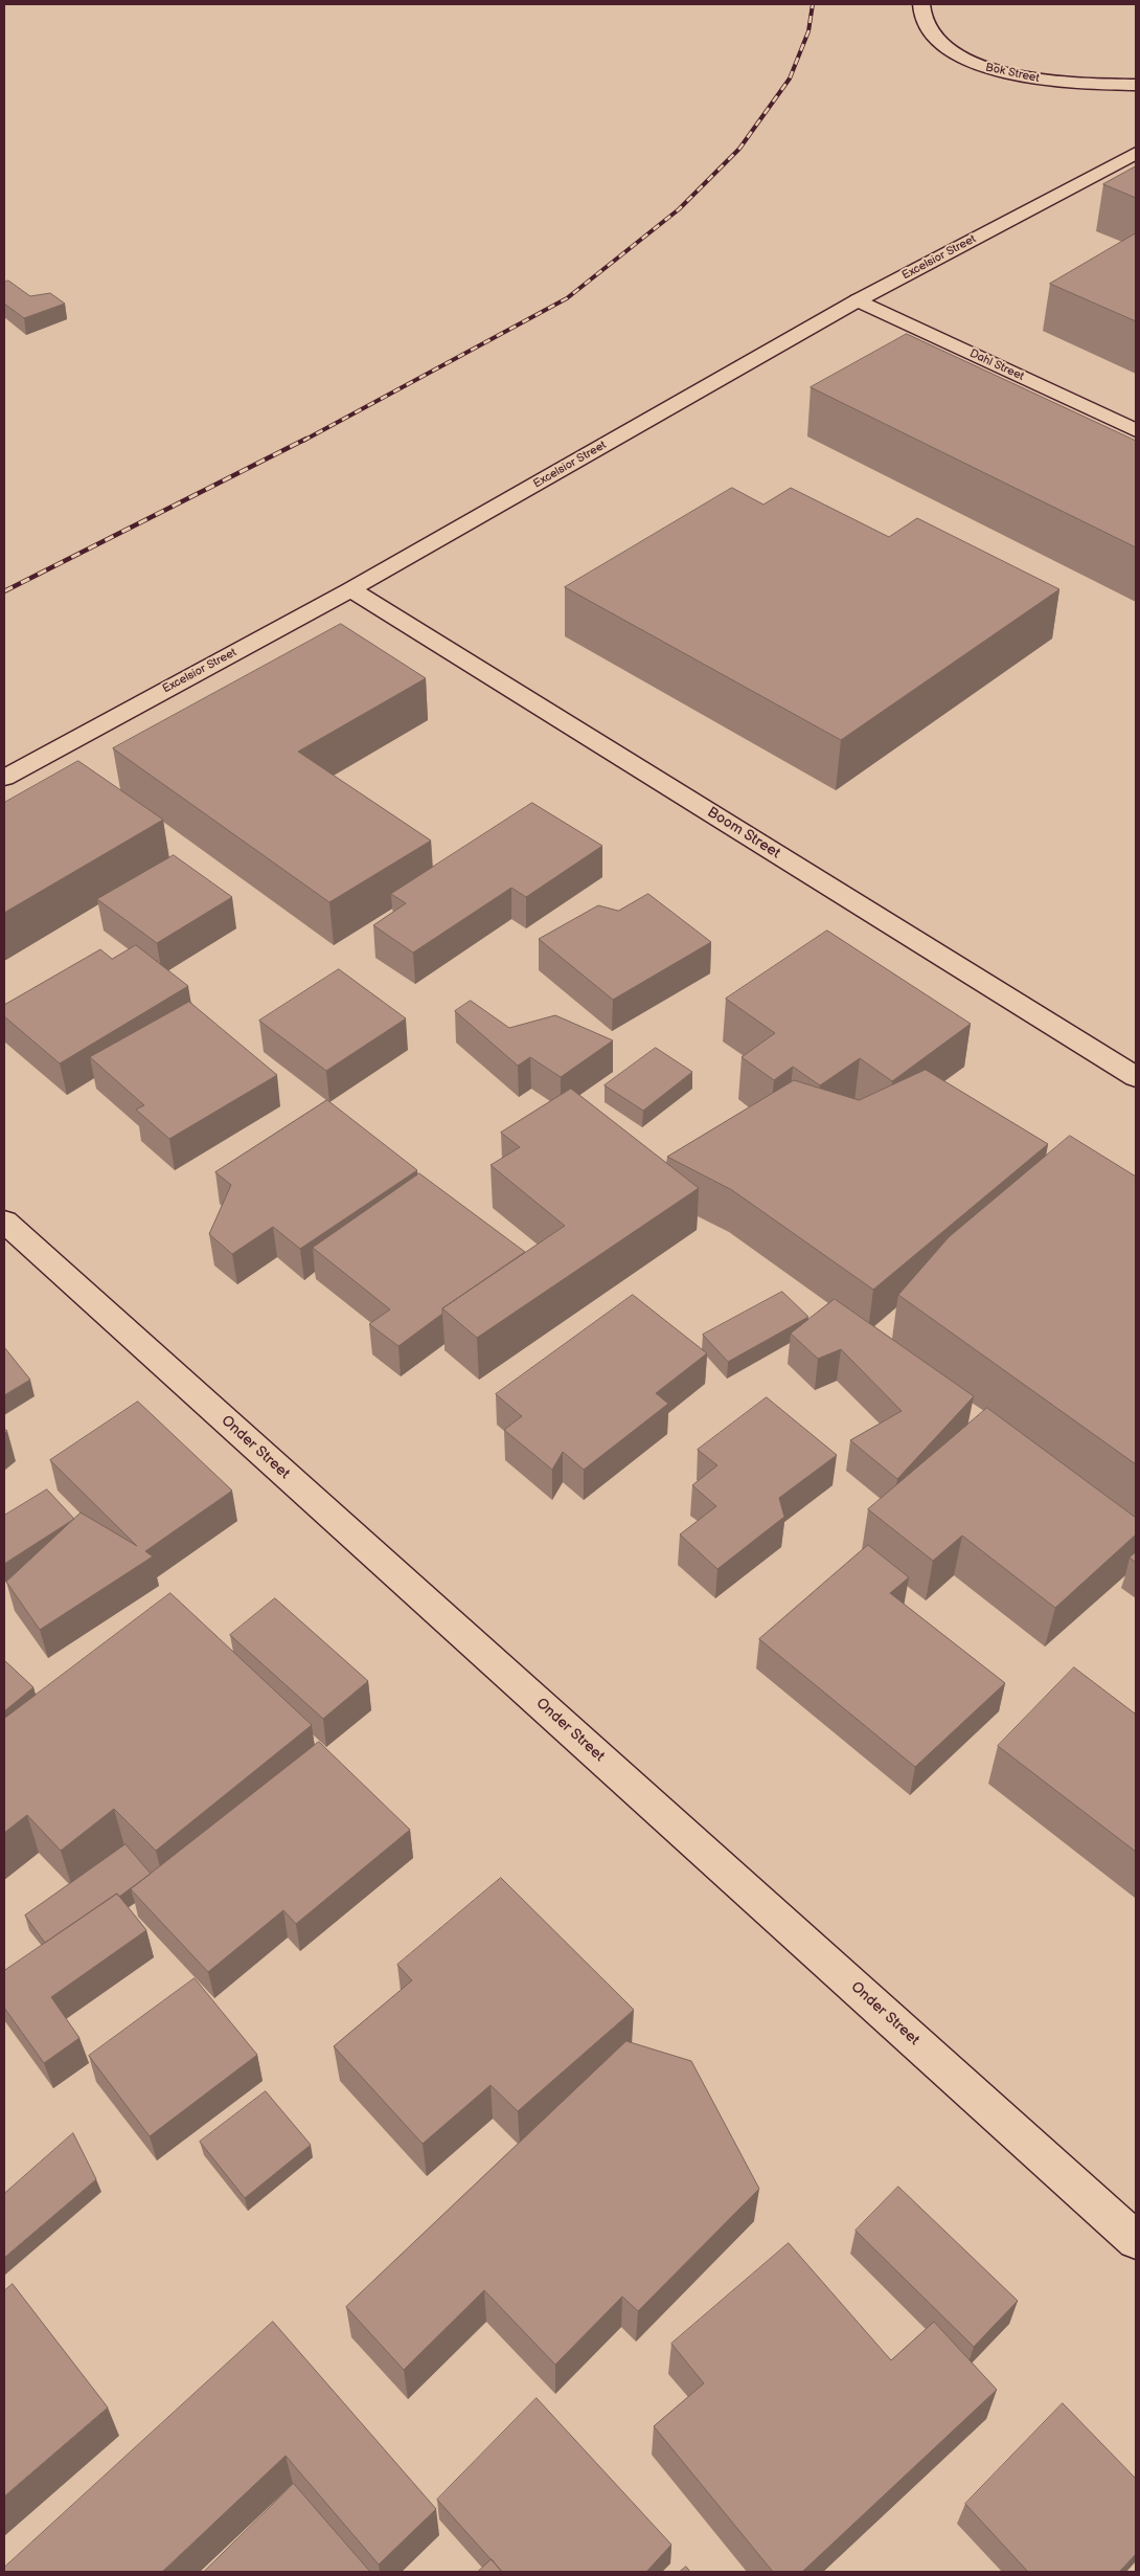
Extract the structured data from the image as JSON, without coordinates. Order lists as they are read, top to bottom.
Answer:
{
  "streets": {
    "street": [
      "Bok Street",
      "Excelsior Street",
      "Dahl Street",
      "Boom Street",
      "Onder Street"
    ]
  },
  "crossings": [
    ["Excelsior Street", "Dahl Street"],
    ["Excelsior Street", "Boom Street"]
  ]
}
